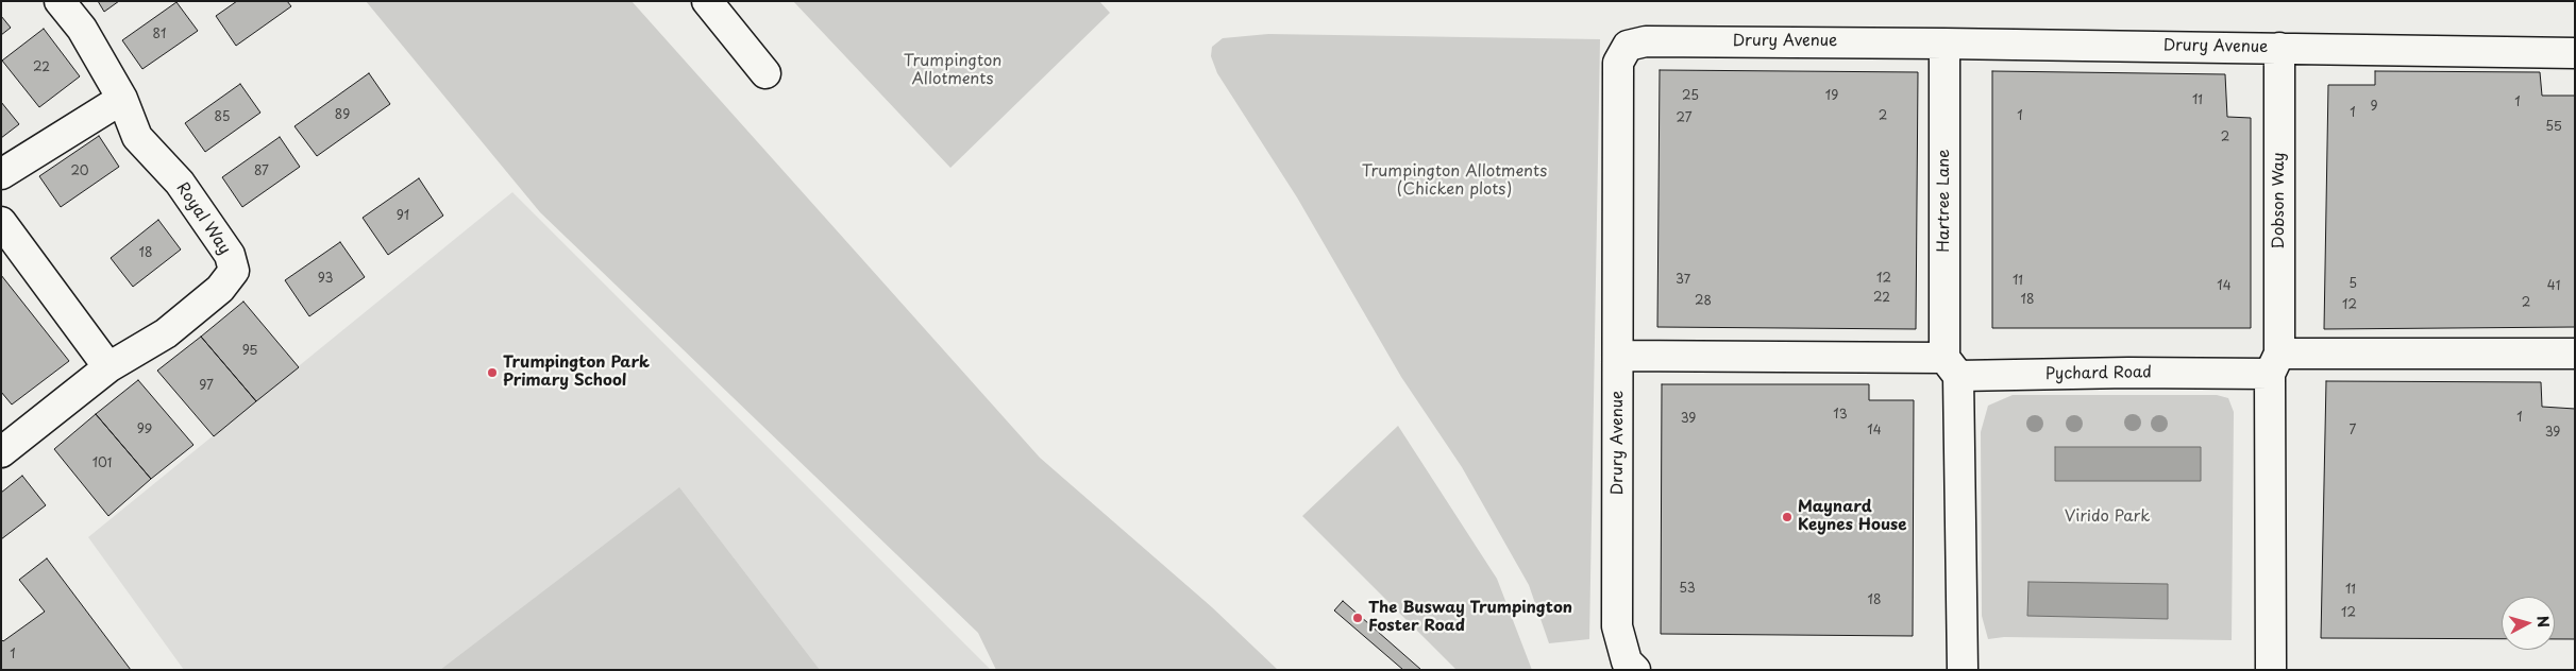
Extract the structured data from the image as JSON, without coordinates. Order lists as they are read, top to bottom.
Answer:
{
  "streets": {
    "street": [
      "Drury Avenue",
      "Hartree Lane",
      "Dobson Way",
      "Royal Way",
      "Pychard Road"
    ]
  },
  "crossings": [
    ["Drury Avenue", "Hartree Lane"],
    ["Drury Avenue", "Dobson Way"],
    ["Drury Avenue", "Pychard Road"],
    ["Hartree Lane", "Pychard Road"],
    ["Dobson Way", "Pychard Road"]
  ],
  "parks": ["Trumpington Allotments", "Trumpington Allotments (Chicken plots)", "Virido Park"],
  "places": ["Trumpington Park Primary School", "Maynard Keynes House", "The Busway Trumpington Foster Road"],
  "house_numbers": [
    "81",
    "22",
    "25",
    "19",
    "11",
    "1",
    "9",
    "1",
    "89",
    "2",
    "1",
    "85",
    "27",
    "55",
    "2",
    "20",
    "87",
    "91",
    "18",
    "93",
    "12",
    "37",
    "11",
    "5",
    "14",
    "41",
    "22",
    "18",
    "28",
    "2",
    "12",
    "95",
    "97",
    "13",
    "1",
    "39",
    "99",
    "14",
    "7",
    "39",
    "101",
    "53",
    "11",
    "18",
    "12",
    "1"
  ],
  "north": "right"
}
